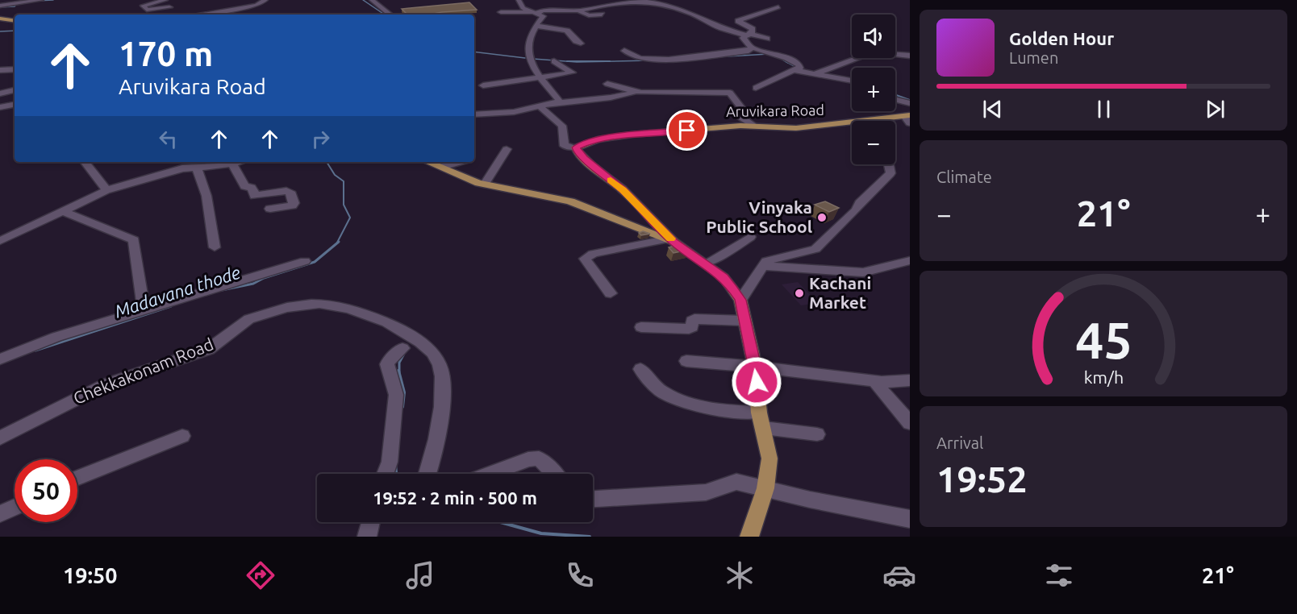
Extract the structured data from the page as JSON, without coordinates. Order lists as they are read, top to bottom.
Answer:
{
  "streets": {
    "main road": ["Aruvikara Road"],
    "street": ["Chekkakonam Road"]
  },
  "water": ["Madavana thode"],
  "places": ["Vinyaka Public School", "Kachani Market"],
  "page": {
    "map_buttons": ["+", "−"],
    "turn": ["170 m", "Aruvikara Road"],
    "song": ["Golden Hour", "Lumen"],
    "tile": [
      "Climate",
      ["Arrival", "19:52"]
    ],
    "heat": ["−", "21°", "+"],
    "limit": "50",
    "trip": "19:52 · 2 min · 500 m",
    "tabs": ["19:50", "21°"],
    "gauge": ["45", "km/h"]
  }
}
